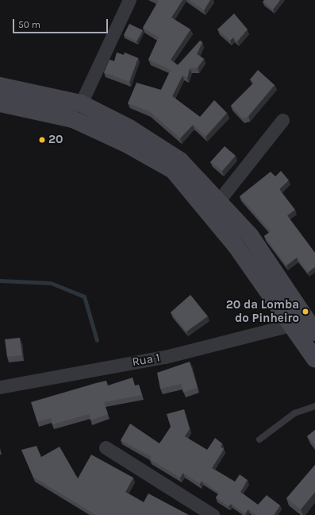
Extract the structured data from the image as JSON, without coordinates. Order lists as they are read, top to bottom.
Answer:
{
  "streets": {
    "street": ["Rua 1"]
  },
  "places": ["20", "20 da Lomba do Pinheiro"],
  "scale_bar": "50 m"
}
